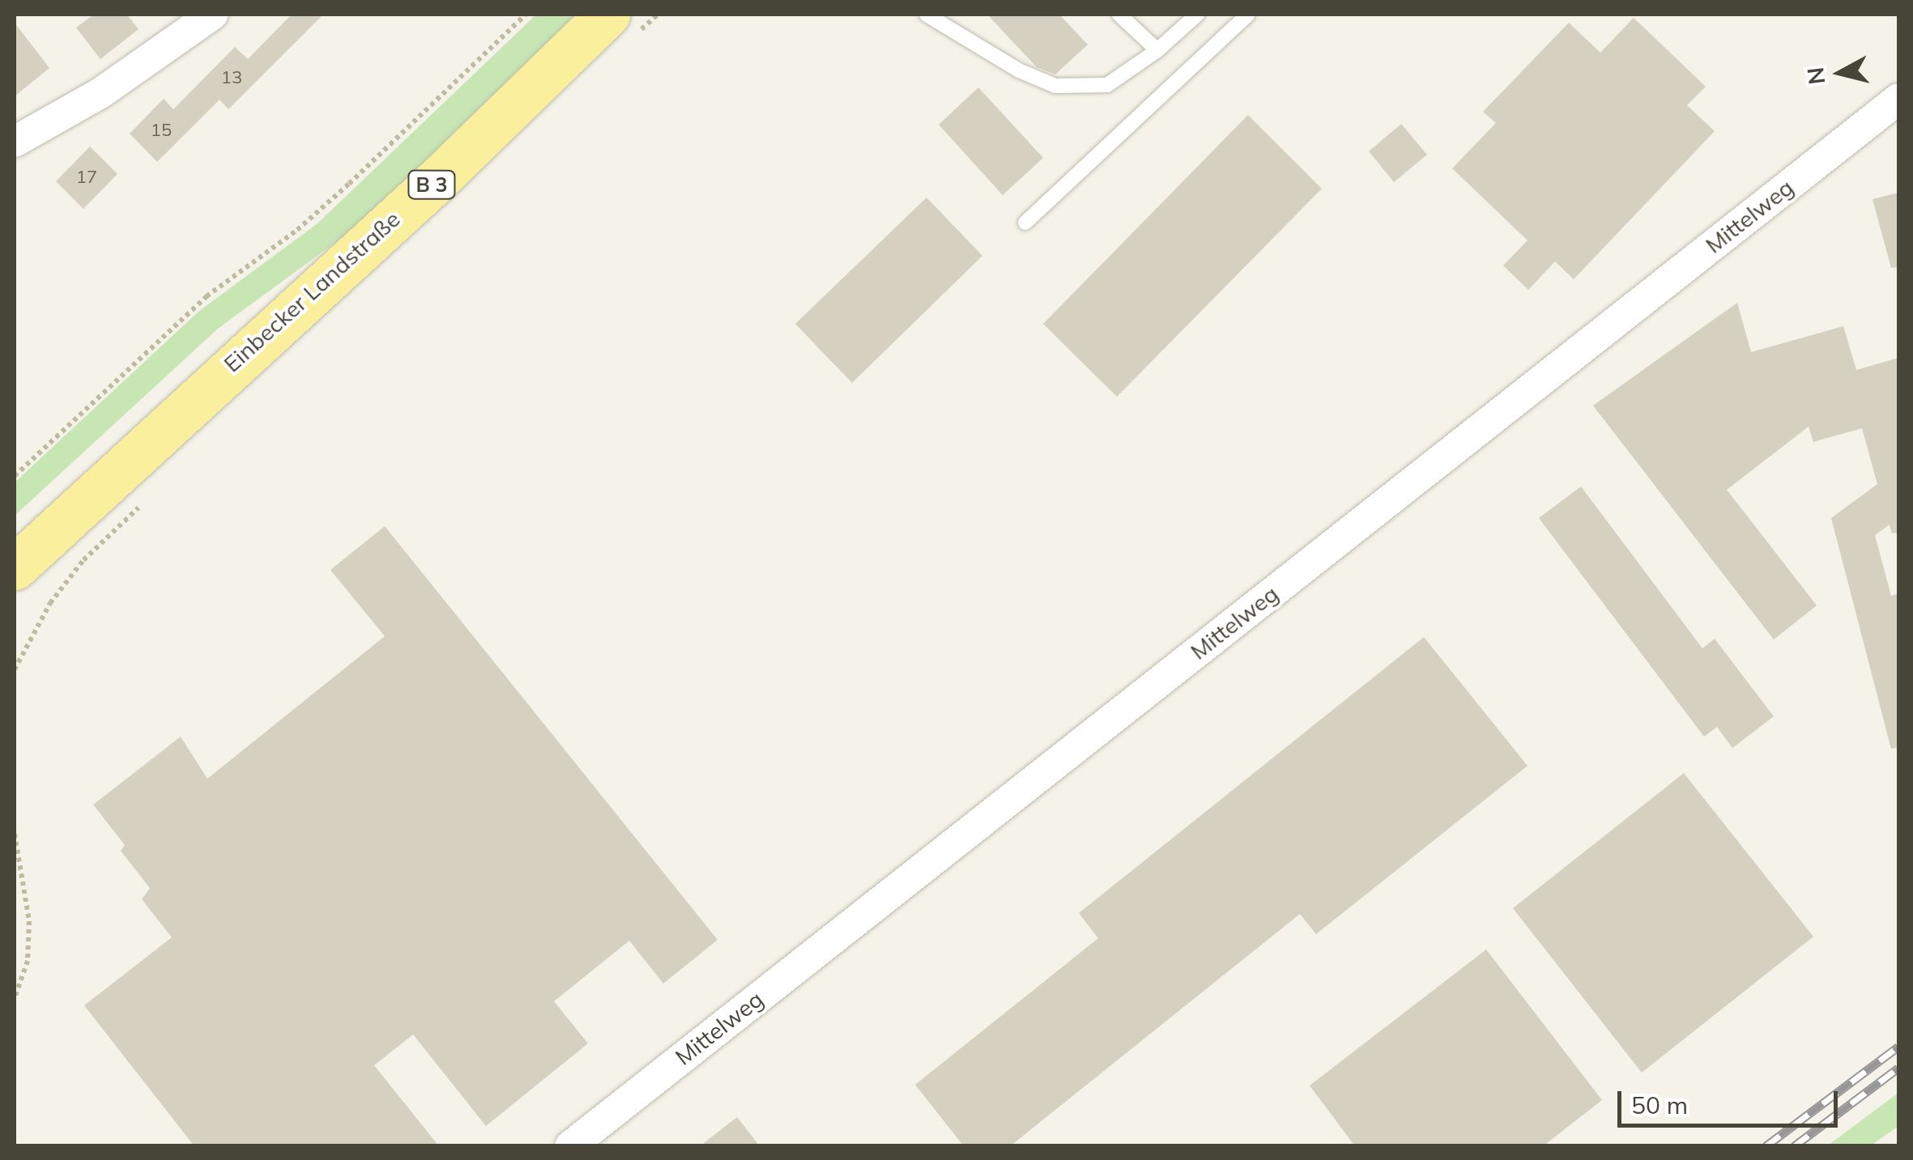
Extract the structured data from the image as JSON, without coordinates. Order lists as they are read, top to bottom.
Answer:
{
  "streets": {
    "main road": ["B 3", "Einbecker Landstraße"],
    "street": ["Mittelweg"]
  },
  "house_numbers": ["13", "15", "17"],
  "scale_bar": "50 m",
  "north": "left"
}
